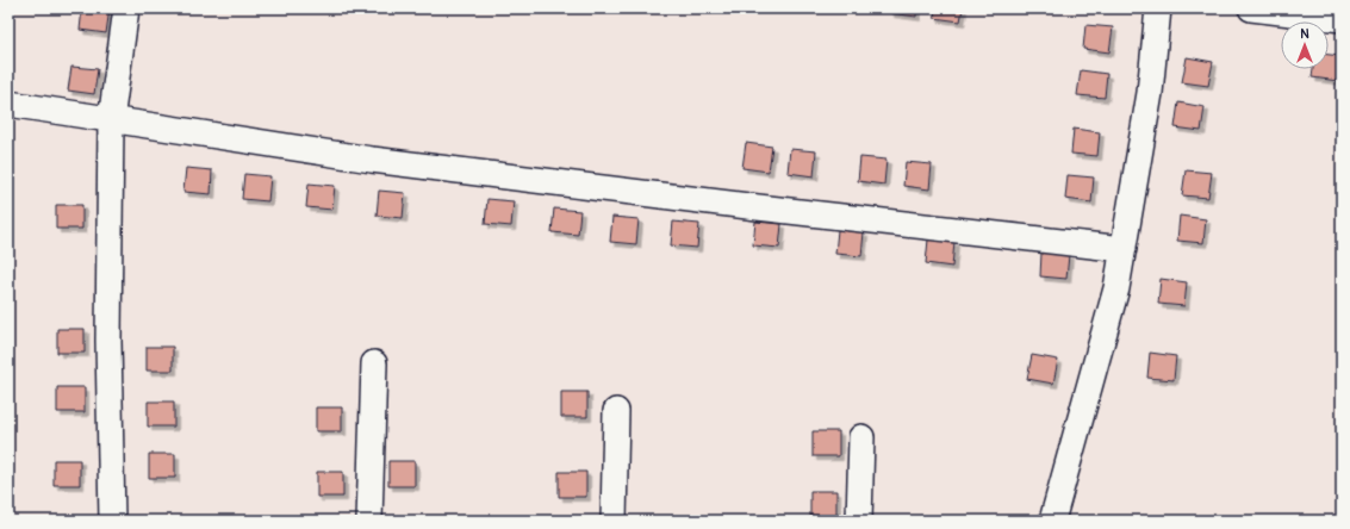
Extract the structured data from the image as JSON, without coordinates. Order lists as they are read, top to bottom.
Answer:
{
  "north": "top"
}
